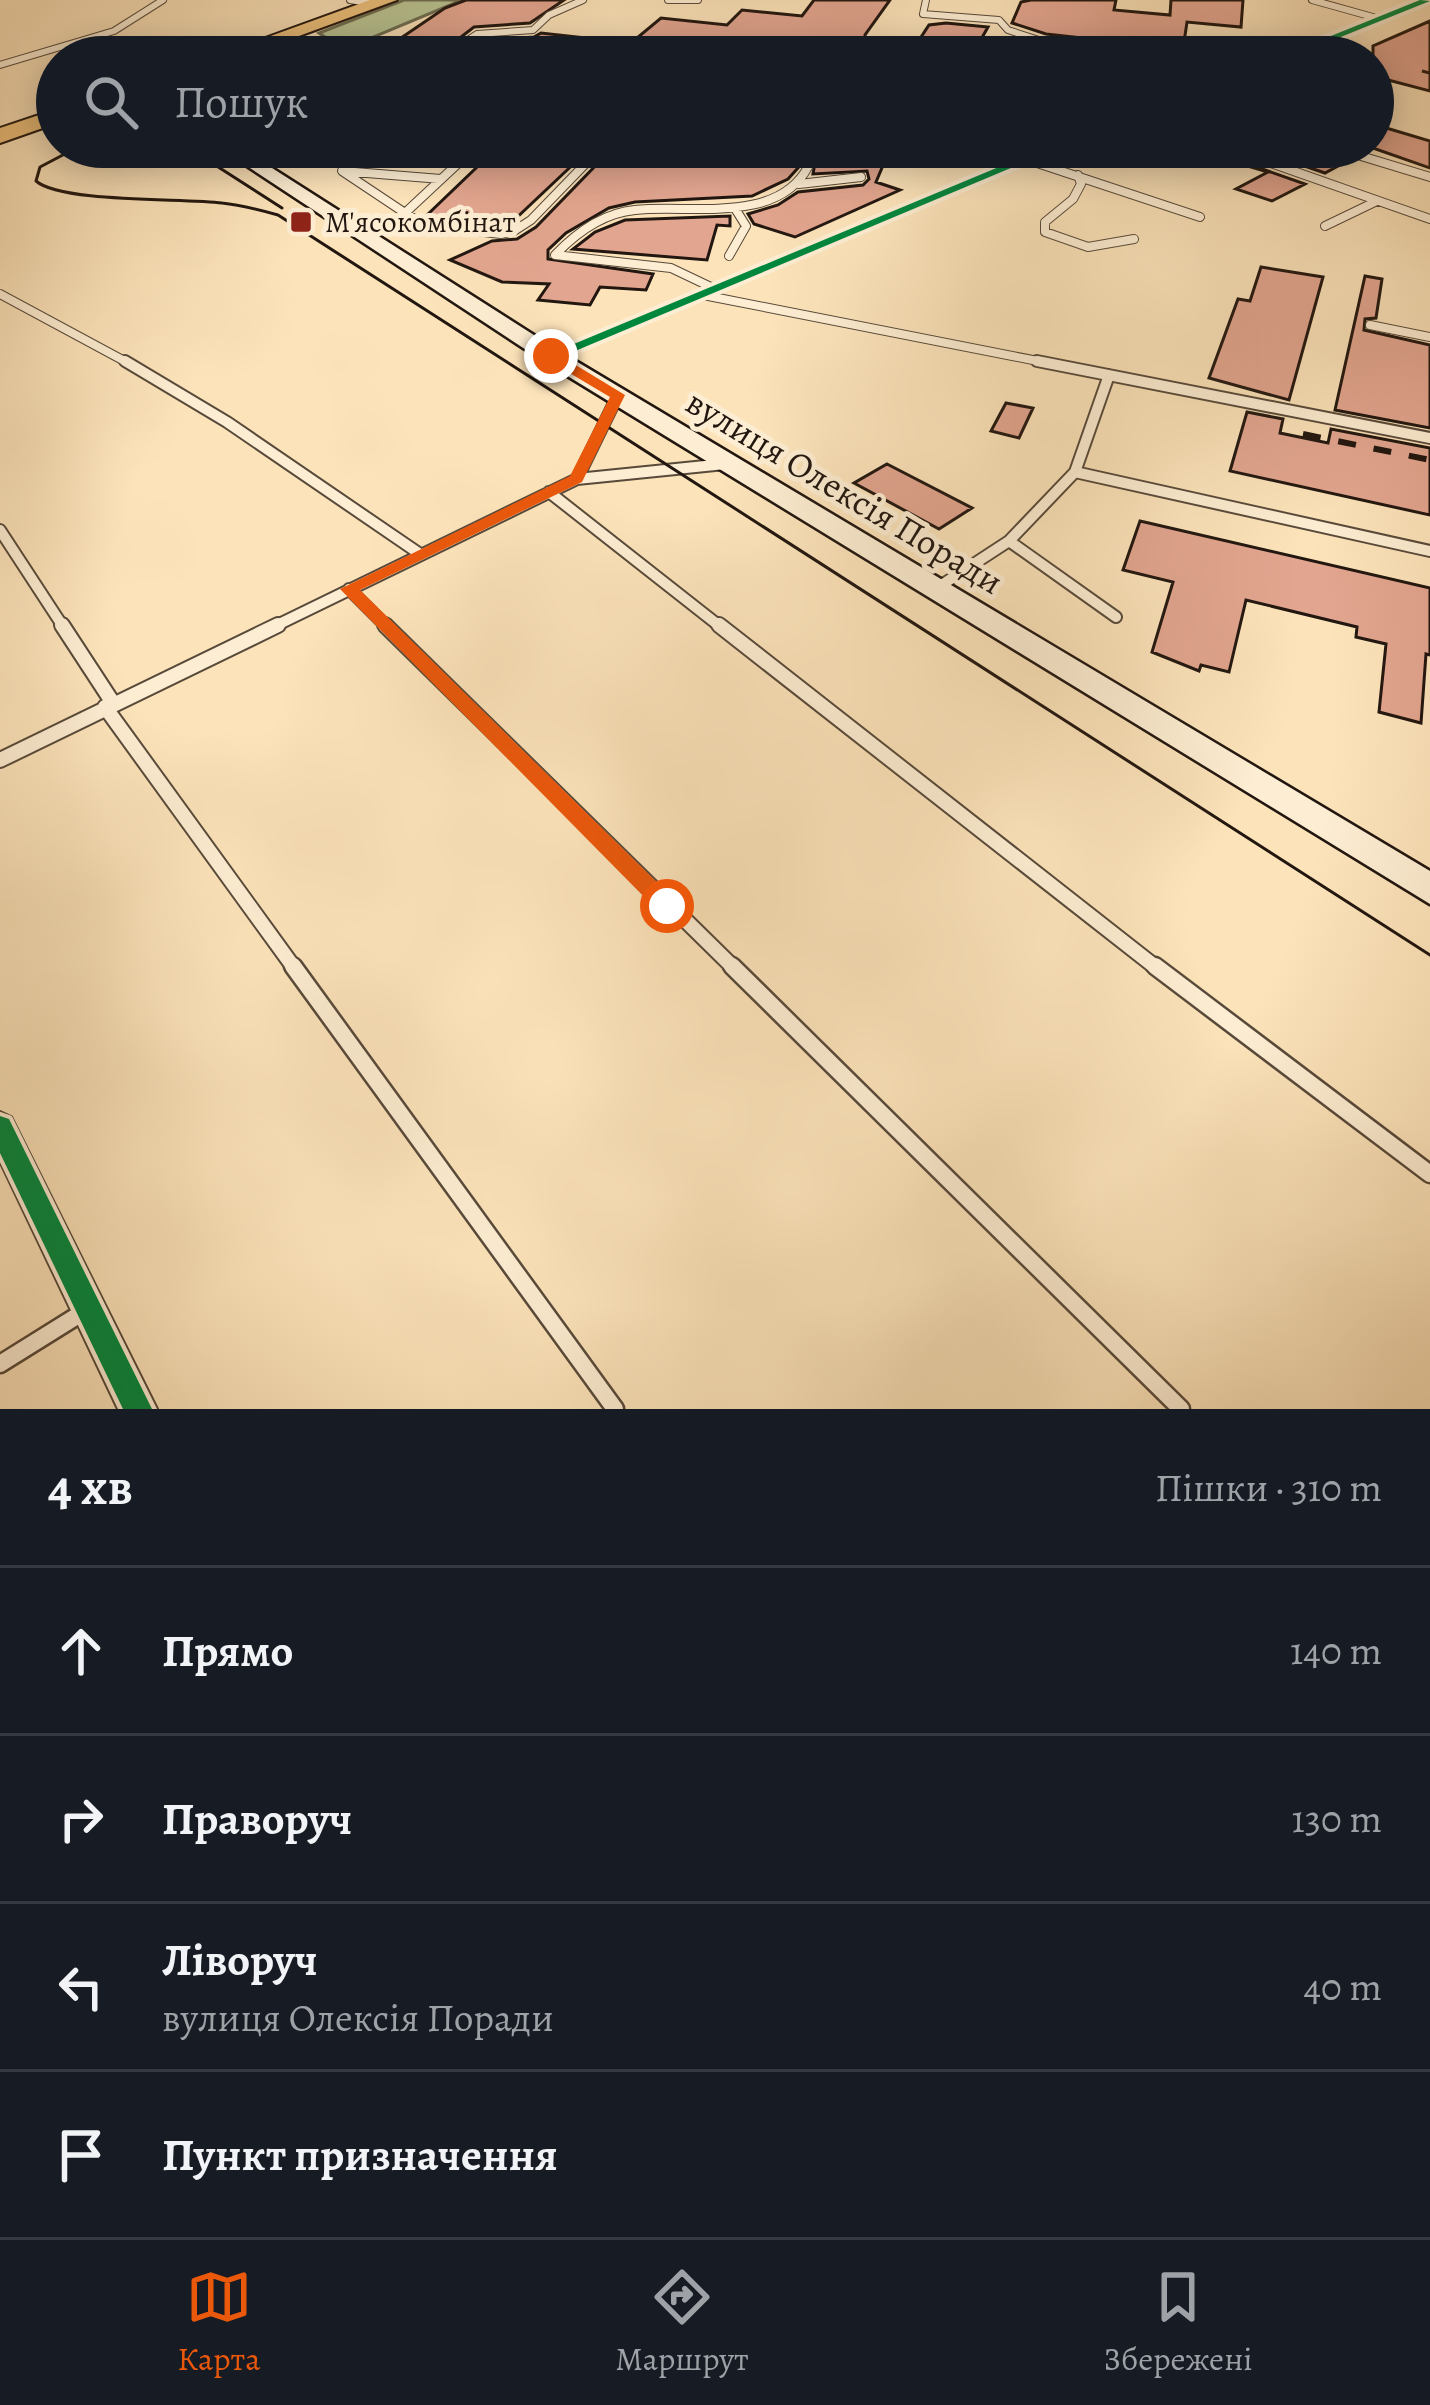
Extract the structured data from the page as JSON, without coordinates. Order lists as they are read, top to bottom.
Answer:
{
  "streets": {
    "main road": ["вулиця Олексія Поради"]
  },
  "places": {
    "transit": ["М'ясокомбінат"]
  },
  "page": {
    "search": "Пошук",
    "heading": ["4 хв", "Пішки · 310 m"],
    "list": [
      ["Прямо", "140 m"],
      ["Праворуч", "130 m"],
      ["Ліворуч", "вулиця Олексія Поради", "40 m"],
      "Пункт призначення"
    ],
    "nav": ["Карта", "Маршрут", "Збережені"]
  }
}
